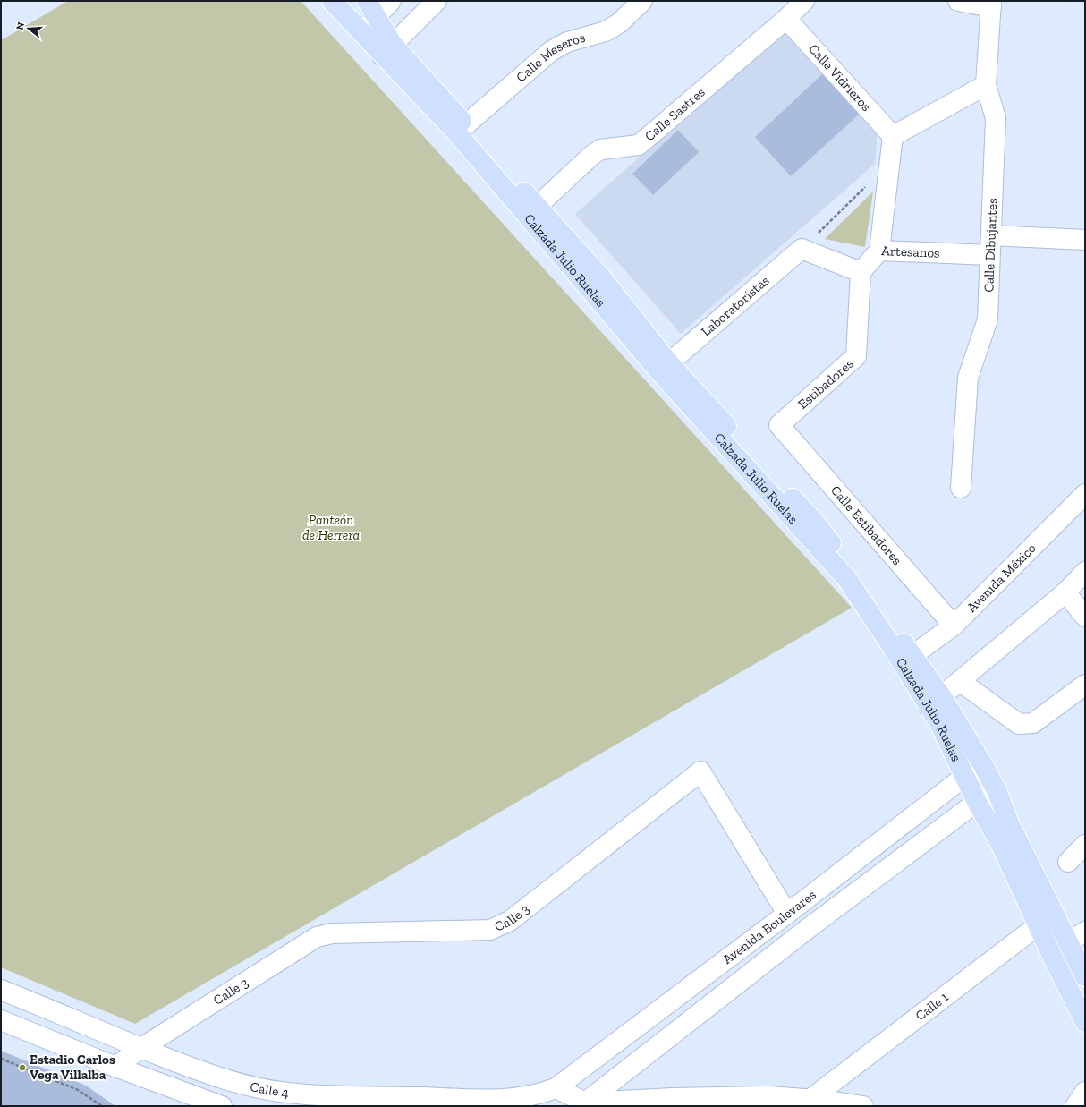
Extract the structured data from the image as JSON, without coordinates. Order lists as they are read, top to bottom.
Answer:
{
  "streets": {
    "main road": ["Calzada Julio Ruelas"],
    "street": [
      "Calle Meseros",
      "Calle Vidrieros",
      "Calle Sastres",
      "Calle Dibujantes",
      "Artesanos",
      "Laboratoristas",
      "Estibadores",
      "Calle Estibadores",
      "Avenida México",
      "Calle 3",
      "Avenida Boulevares",
      "Calle 1",
      "Calle 4"
    ]
  },
  "crossings": [
    ["Calle Meseros", "Calzada Julio Ruelas"],
    ["Calle Vidrieros", "Calle Sastres"],
    ["Calle Sastres", "Calzada Julio Ruelas"],
    ["Calle Dibujantes", "Artesanos"],
    ["Artesanos", "Estibadores"],
    ["Calzada Julio Ruelas", "Laboratoristas"],
    ["Calzada Julio Ruelas", "Avenida México"],
    ["Calzada Julio Ruelas", "Avenida Boulevares"],
    ["Calzada Julio Ruelas", "Calle 1"],
    ["Estibadores", "Calle Estibadores"],
    ["Calle Estibadores", "Avenida México"],
    ["Calle 3", "Avenida Boulevares"],
    ["Calle 3", "Calle 4"],
    ["Avenida Boulevares", "Calle 4"]
  ],
  "parks": ["Panteón de Herrera"],
  "places": ["Estadio Carlos Vega Villalba"],
  "north": "left"
}
